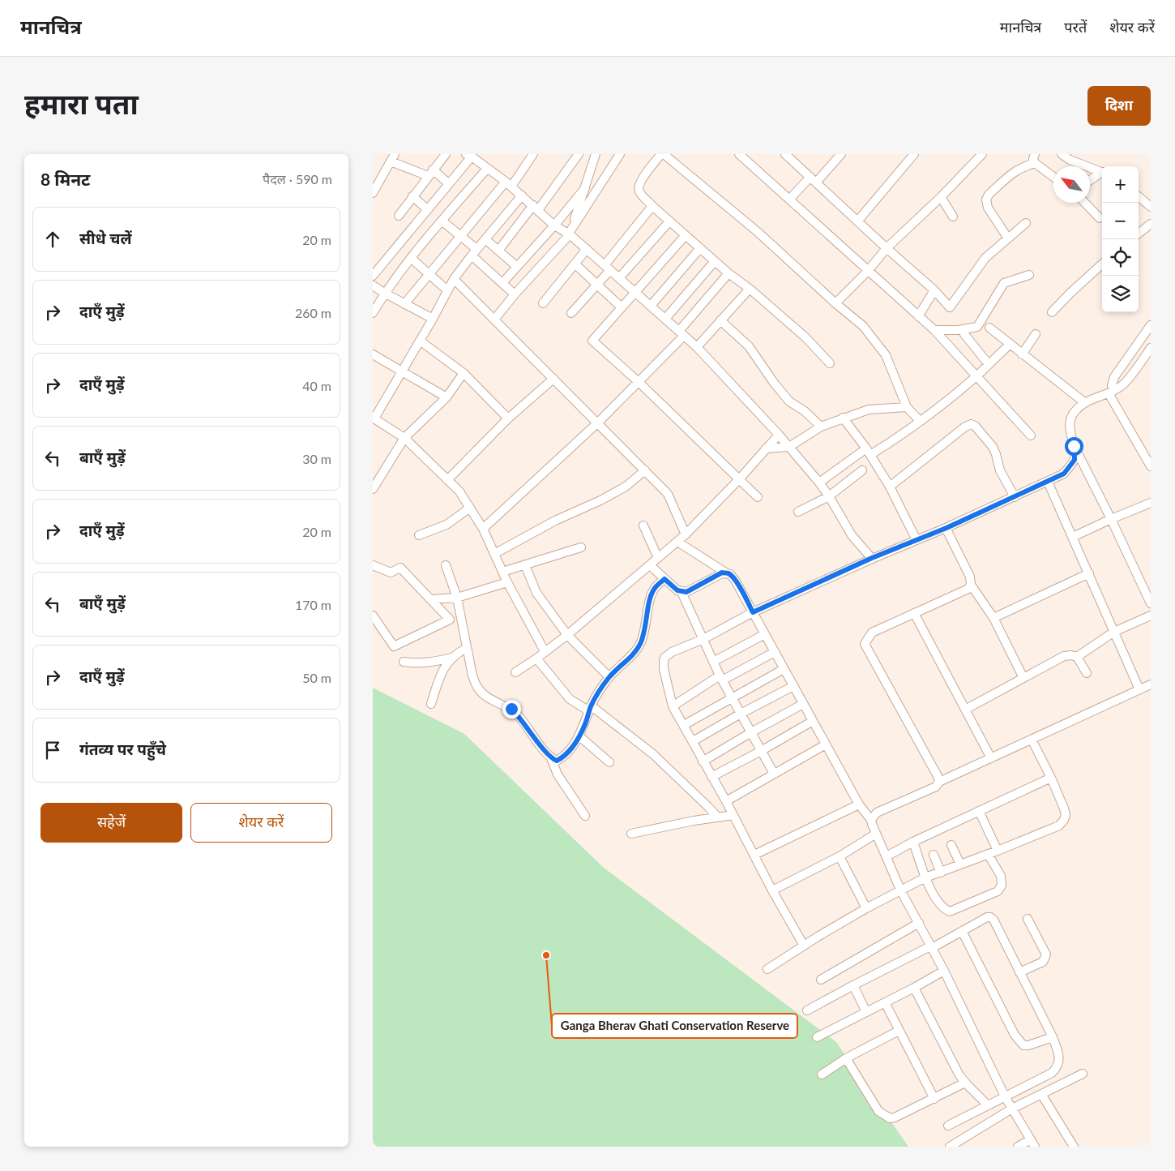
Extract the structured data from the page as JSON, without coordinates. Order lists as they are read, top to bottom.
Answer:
{
  "places": ["Ganga Bherav Ghati Conservation Reserve"],
  "north": "top left",
  "page": {
    "header": "मानचित्र",
    "nav": ["मानचित्र", "परतें", "शेयर करें"],
    "title": "हमारा पता",
    "buttons": [
      "दिशा",
      ["सहेजें", "शेयर करें"]
    ],
    "heading": ["8 मिनट", "पैदल · 590 m"],
    "map_buttons": ["+", "−"],
    "list": [
      ["सीधे चलें", "20 m"],
      ["दाएँ मुड़ें", "260 m"],
      ["दाएँ मुड़ें", "40 m"],
      ["बाएँ मुड़ें", "30 m"],
      ["दाएँ मुड़ें", "20 m"],
      ["बाएँ मुड़ें", "170 m"],
      ["दाएँ मुड़ें", "50 m"],
      "गंतव्य पर पहुँचे"
    ]
  }
}
